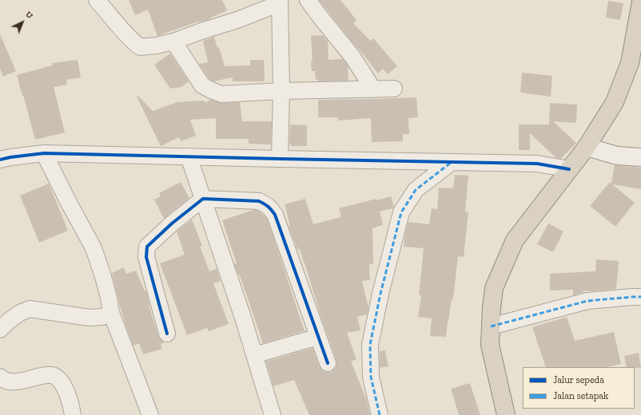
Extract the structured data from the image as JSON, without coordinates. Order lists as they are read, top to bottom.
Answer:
{
  "legend": ["Jalur sepeda", "Jalan setapak"],
  "north": "top right"
}
